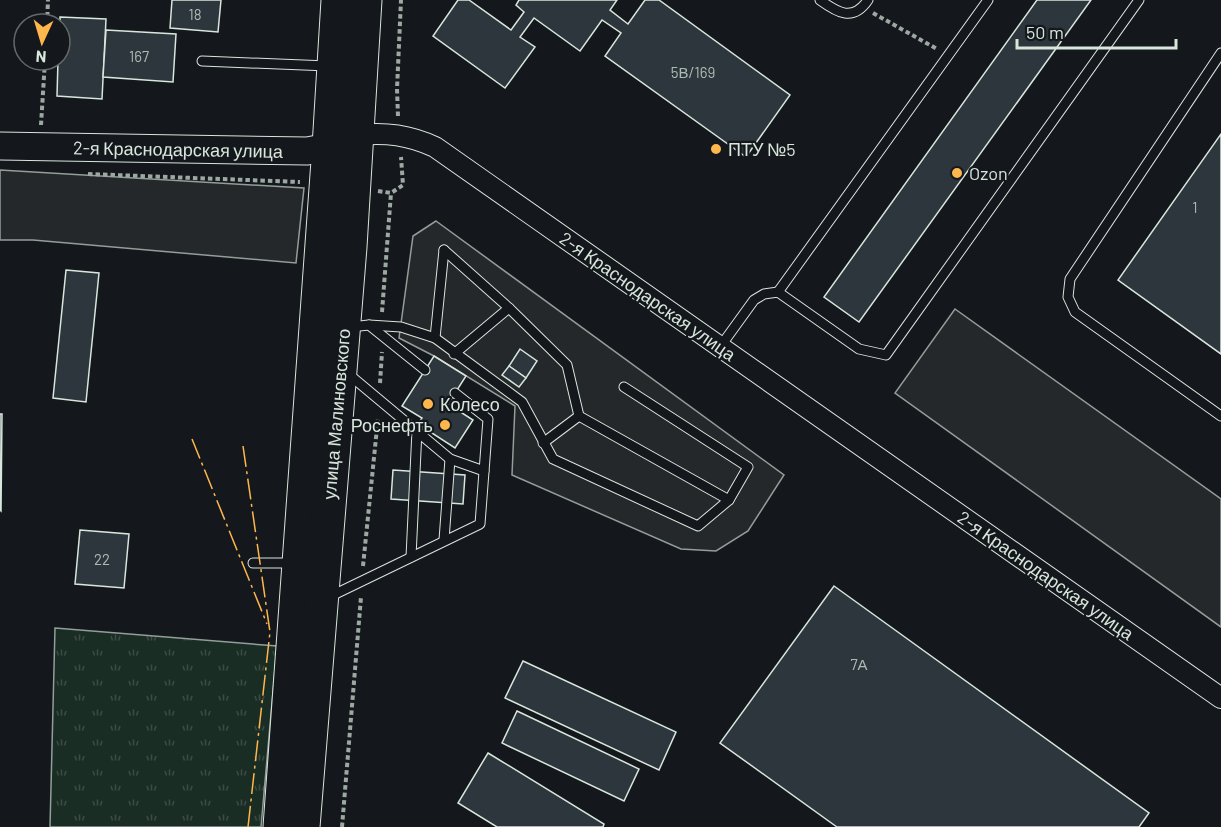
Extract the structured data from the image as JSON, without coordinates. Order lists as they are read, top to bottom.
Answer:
{
  "streets": {
    "highway": ["улица Малиновского"],
    "street": ["2-я Краснодарская улица"]
  },
  "crossings": [
    ["2-я Краснодарская улица", "улица Малиновского"]
  ],
  "places": [
    "ПТУ №5",
    "Ozon",
    "Колесо",
    "Роснефть"
  ],
  "house_numbers": [
    "18",
    "167",
    "5В/169",
    "1",
    "22",
    "7А"
  ],
  "scale_bar": "50 m",
  "north": "bottom"
}
